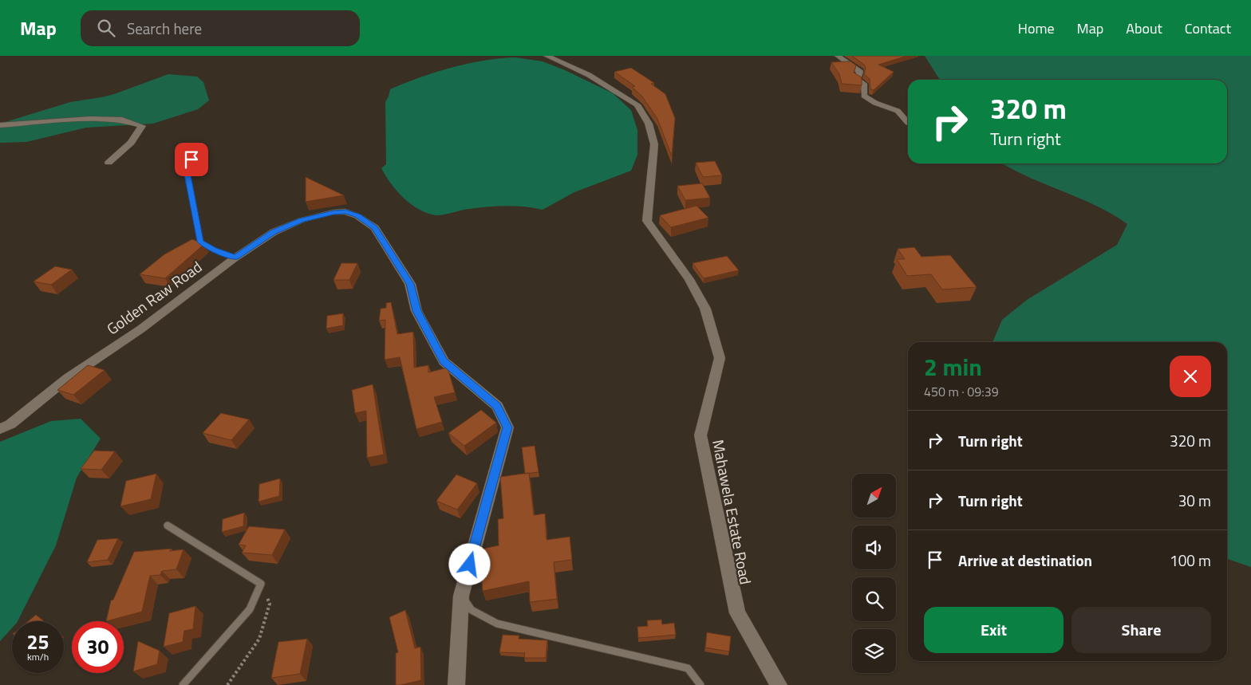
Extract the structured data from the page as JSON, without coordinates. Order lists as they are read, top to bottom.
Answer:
{
  "streets": {
    "street": ["Golden Raw Road", "Mahawela Estate Road"]
  },
  "north": "top right",
  "page": {
    "header": "Map",
    "search": "Search here",
    "nav": [
      "Home",
      "Map",
      "About",
      "Contact"
    ],
    "turn": ["320 m", "Turn right"],
    "heading": ["2 min", "450 m · 09:39"],
    "list": [
      {
        "name": "Turn right",
        "value": "320 m"
      },
      {
        "name": "Turn right",
        "value": "30 m"
      },
      {
        "name": "Arrive at destination",
        "value": "100 m"
      }
    ],
    "buttons": ["Exit", "Share"],
    "speed": "25 km/h",
    "limit": "30"
  }
}
